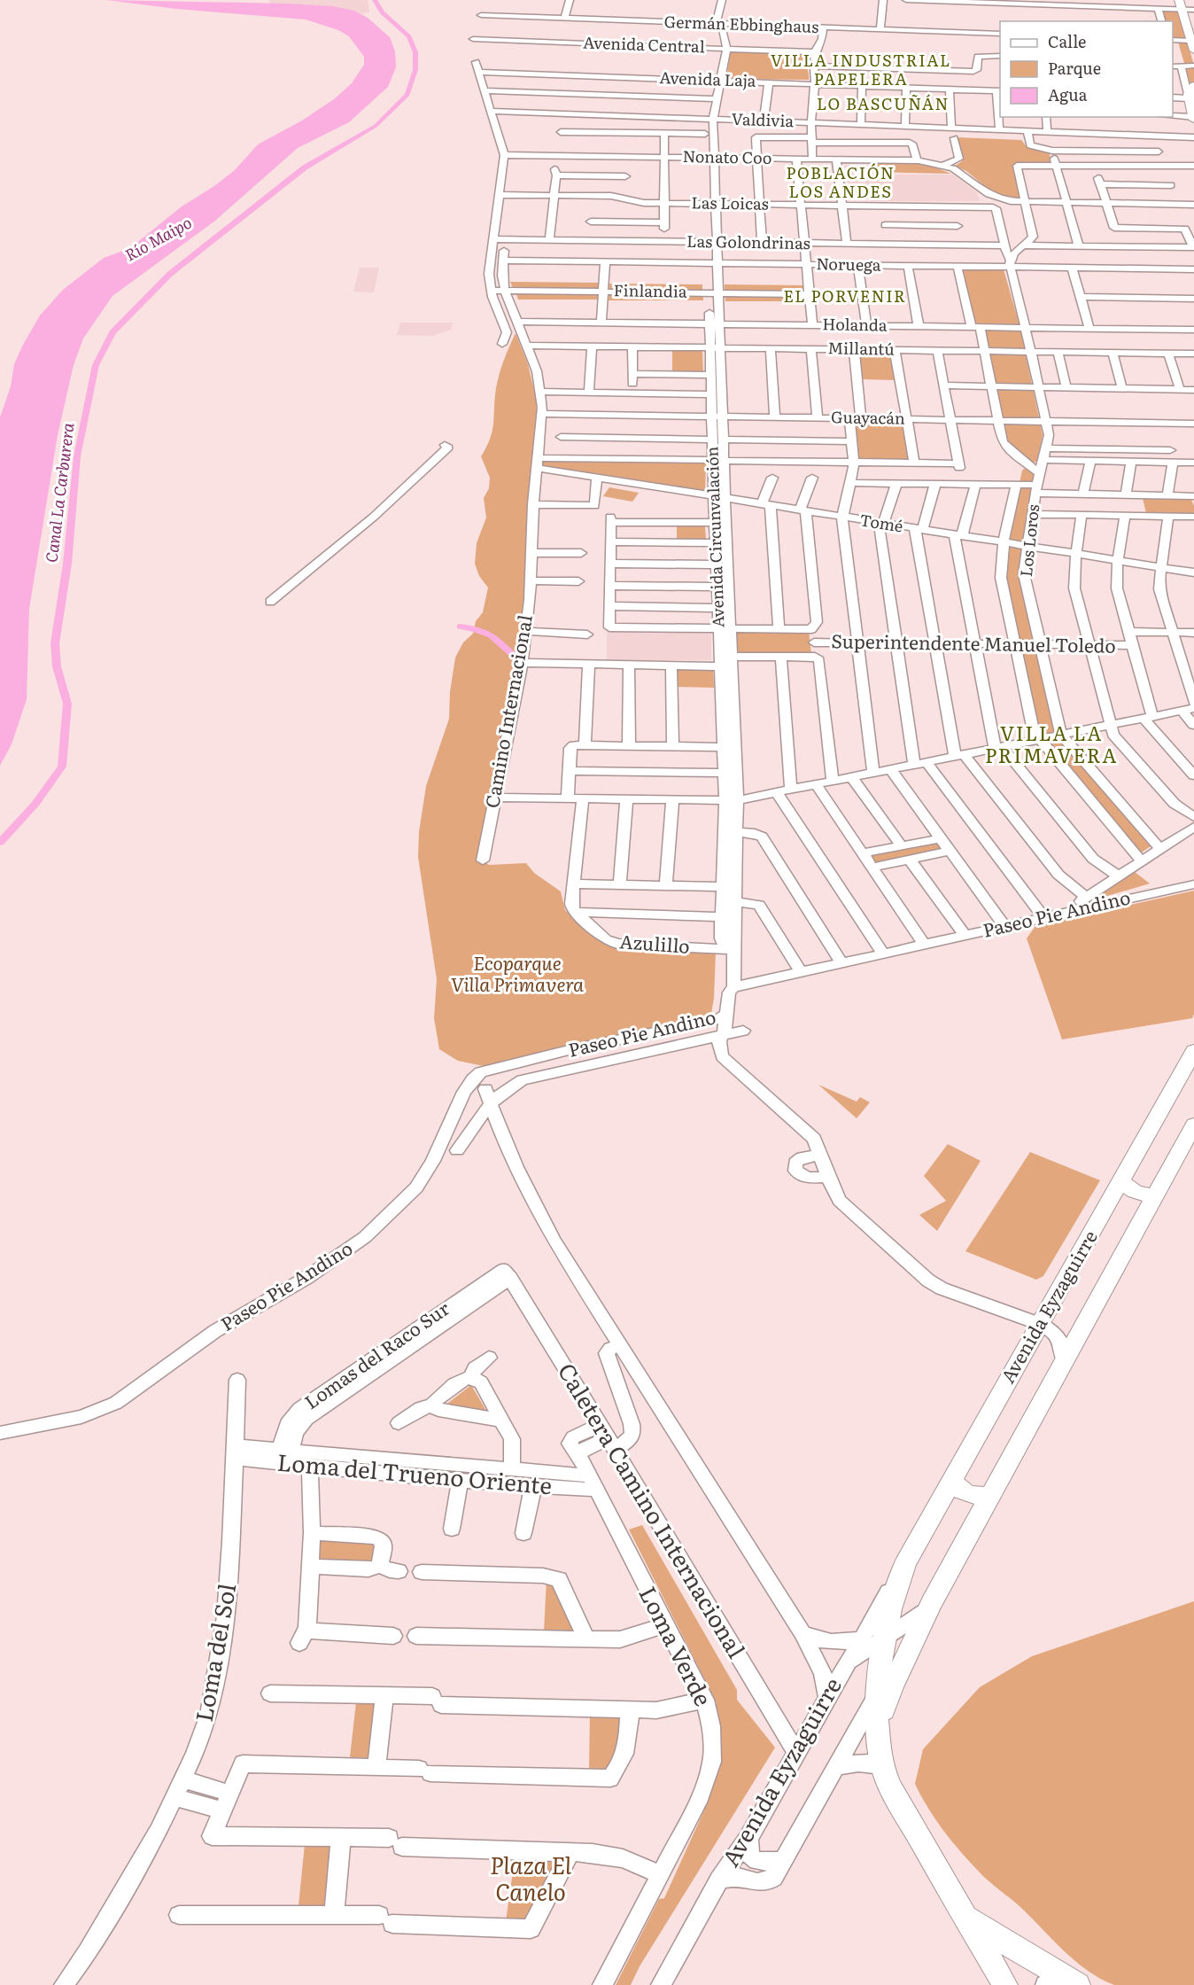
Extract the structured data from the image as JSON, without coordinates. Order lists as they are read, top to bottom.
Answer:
{
  "streets": {
    "main road": ["Avenida Eyzaguirre"],
    "street": [
      "Germán Ebbinghaus",
      "Avenida Central",
      "Avenida Laja",
      "Valdivia",
      "Nonato Coo",
      "Las Loicas",
      "Las Golondrinas",
      "Noruega",
      "Finlandia",
      "Holanda",
      "Millantú",
      "Guayacán",
      "Tomé",
      "Avenida Circunvalación",
      "Los Loros",
      "Superintendente Manuel Toledo",
      "Camino Internacional",
      "Paseo Pie Andino",
      "Azulillo",
      "Loma del Trueno Oriente",
      "Caletera Camino Internacional",
      "Loma Verde",
      "Loma del Sol"
    ]
  },
  "crossings": [
    ["Germán Ebbinghaus", "Avenida Circunvalación"],
    ["Avenida Central", "Avenida Circunvalación"],
    ["Avenida Laja", "Avenida Circunvalación"],
    ["Valdivia", "Avenida Circunvalación"],
    ["Nonato Coo", "Avenida Circunvalación"],
    ["Las Loicas", "Avenida Circunvalación"],
    ["Las Loicas", "Los Loros"],
    ["Las Golondrinas", "Avenida Circunvalación"],
    ["Las Golondrinas", "Los Loros"],
    ["Noruega", "Avenida Circunvalación"],
    ["Noruega", "Los Loros"],
    ["Noruega", "Camino Internacional"],
    ["Finlandia", "Avenida Circunvalación"],
    ["Finlandia", "Camino Internacional"],
    ["Holanda", "Avenida Circunvalación"],
    ["Holanda", "Los Loros"],
    ["Holanda", "Camino Internacional"],
    ["Millantú", "Avenida Circunvalación"],
    ["Millantú", "Los Loros"],
    ["Millantú", "Camino Internacional"],
    ["Guayacán", "Avenida Circunvalación"],
    ["Guayacán", "Los Loros"],
    ["Guayacán", "Camino Internacional"],
    ["Tomé", "Avenida Circunvalación"],
    ["Tomé", "Los Loros"],
    ["Tomé", "Camino Internacional"],
    ["Avenida Circunvalación", "Paseo Pie Andino"],
    ["Avenida Circunvalación", "Azulillo"],
    ["Los Loros", "Superintendente Manuel Toledo"],
    ["Avenida Eyzaguirre", "Caletera Camino Internacional"],
    ["Loma del Trueno Oriente", "Caletera Camino Internacional"],
    ["Loma del Trueno Oriente", "Loma Verde"],
    ["Loma del Trueno Oriente", "Loma del Sol"],
    ["Caletera Camino Internacional", "Loma Verde"]
  ],
  "districts": [
    "VILLA INDUSTRIAL PAPELERA",
    "LO BASCUÑÁN",
    "POBLACIÓN LOS ANDES",
    "EL PORVENIR",
    "VILLA LA PRIMAVERA"
  ],
  "water": ["Río Maipo", "Canal La Carburera"],
  "parks": ["Ecoparque Villa Primavera", "Plaza El Canelo"],
  "legend": ["Calle", "Parque", "Agua"]
}
